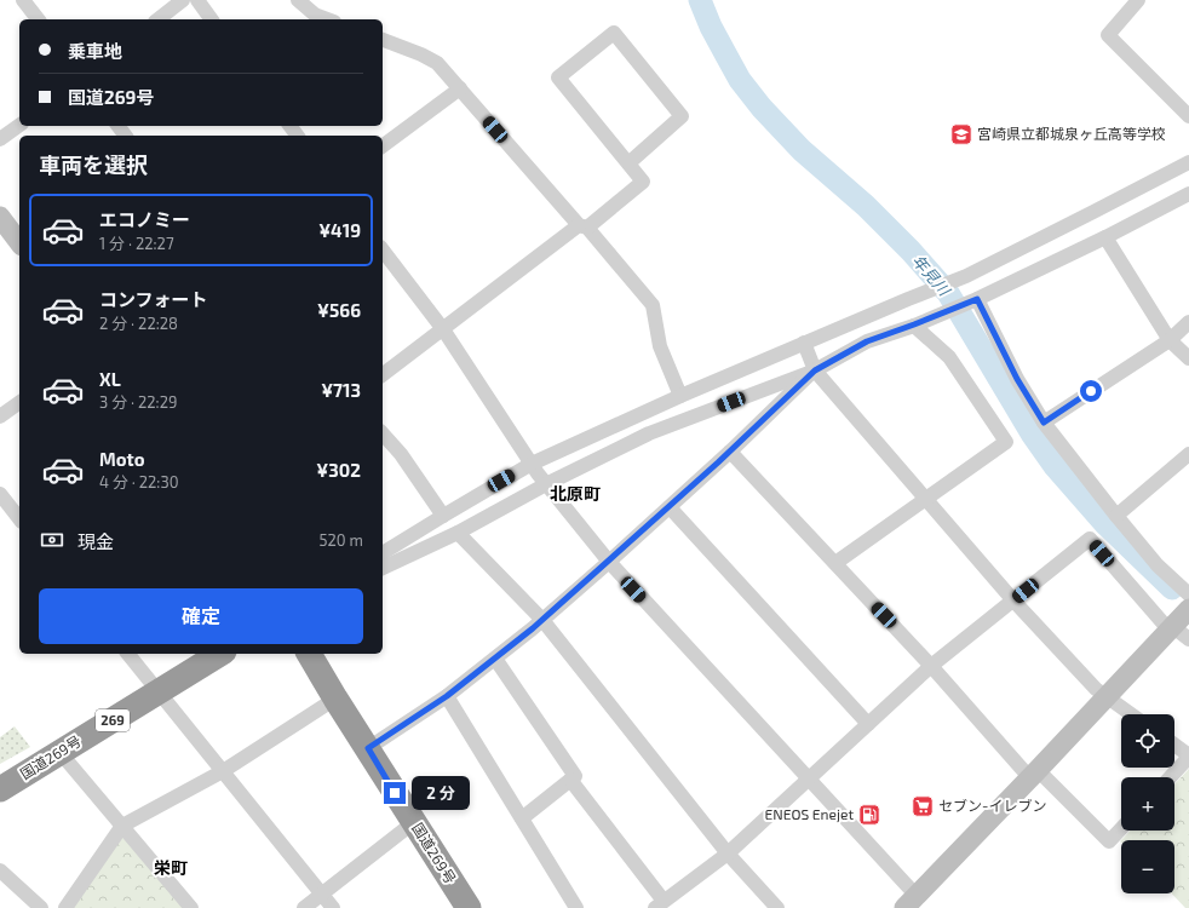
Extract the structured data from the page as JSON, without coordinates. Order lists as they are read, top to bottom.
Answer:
{
  "streets": {
    "highway": ["269", "国道269号"]
  },
  "districts": ["北原町", "栄町"],
  "water": ["年見川"],
  "places": {
    "school or university": ["宮崎県立都城泉ヶ丘高等学校"],
    "supermarket": ["セブン-イレブン"],
    "fuel station": ["ENEOS Enejet"]
  },
  "page": {
    "banner": ["乗車地", "国道269号"],
    "heading": "車両を選択",
    "list": [
      {
        "name": "エコノミー",
        "note": "1 分 · 22:27",
        "value": "¥419"
      },
      {
        "name": "コンフォート",
        "note": "2 分 · 22:28",
        "value": "¥566"
      },
      {
        "name": "XL",
        "note": "3 分 · 22:29",
        "value": "¥713"
      },
      {
        "name": "Moto",
        "note": "4 分 · 22:30",
        "value": "¥302"
      }
    ],
    "pay": ["現金", "520 m"],
    "buttons": "確定",
    "map_buttons": ["+", "−"],
    "bubble": "2 分"
  }
}
